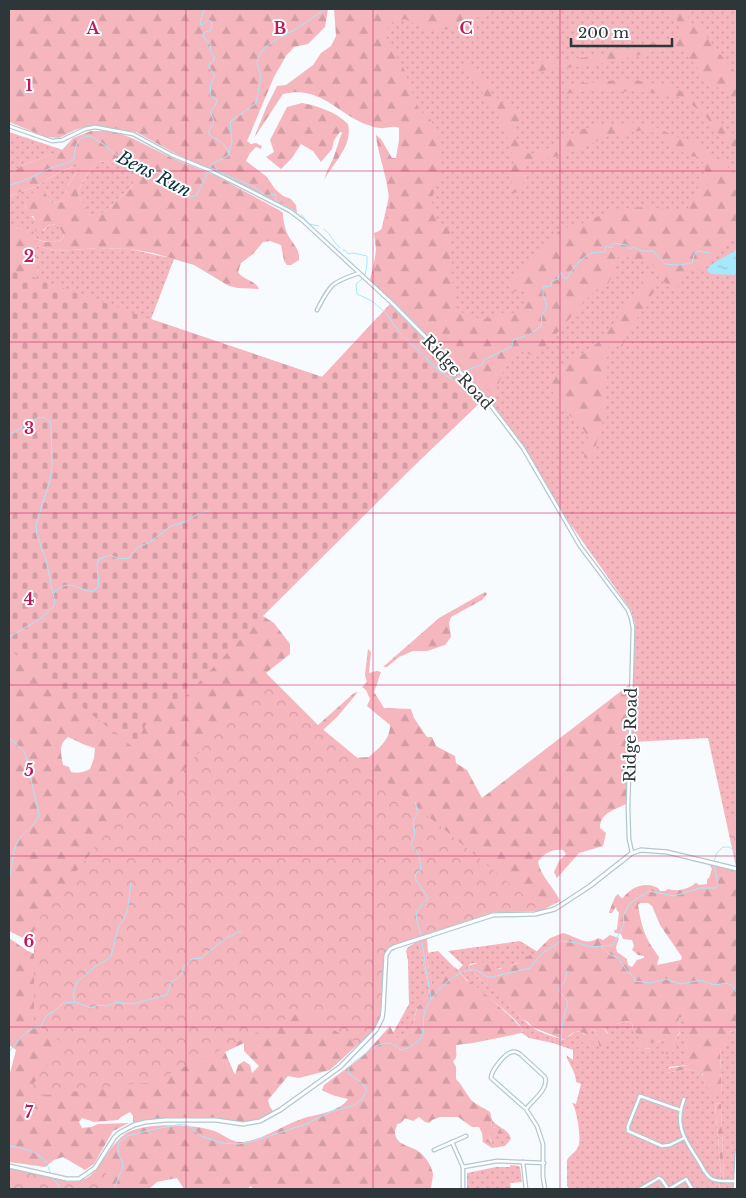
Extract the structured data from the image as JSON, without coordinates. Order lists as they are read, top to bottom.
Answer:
{
  "streets": {
    "street": ["Ridge Road"]
  },
  "water": ["Bens Run"],
  "scale_bar": "200 m",
  "grid": {
    "columns": ["A", "B", "C"],
    "rows": [
      "1",
      "2",
      "3",
      "4",
      "5",
      "6",
      "7"
    ]
  }
}
